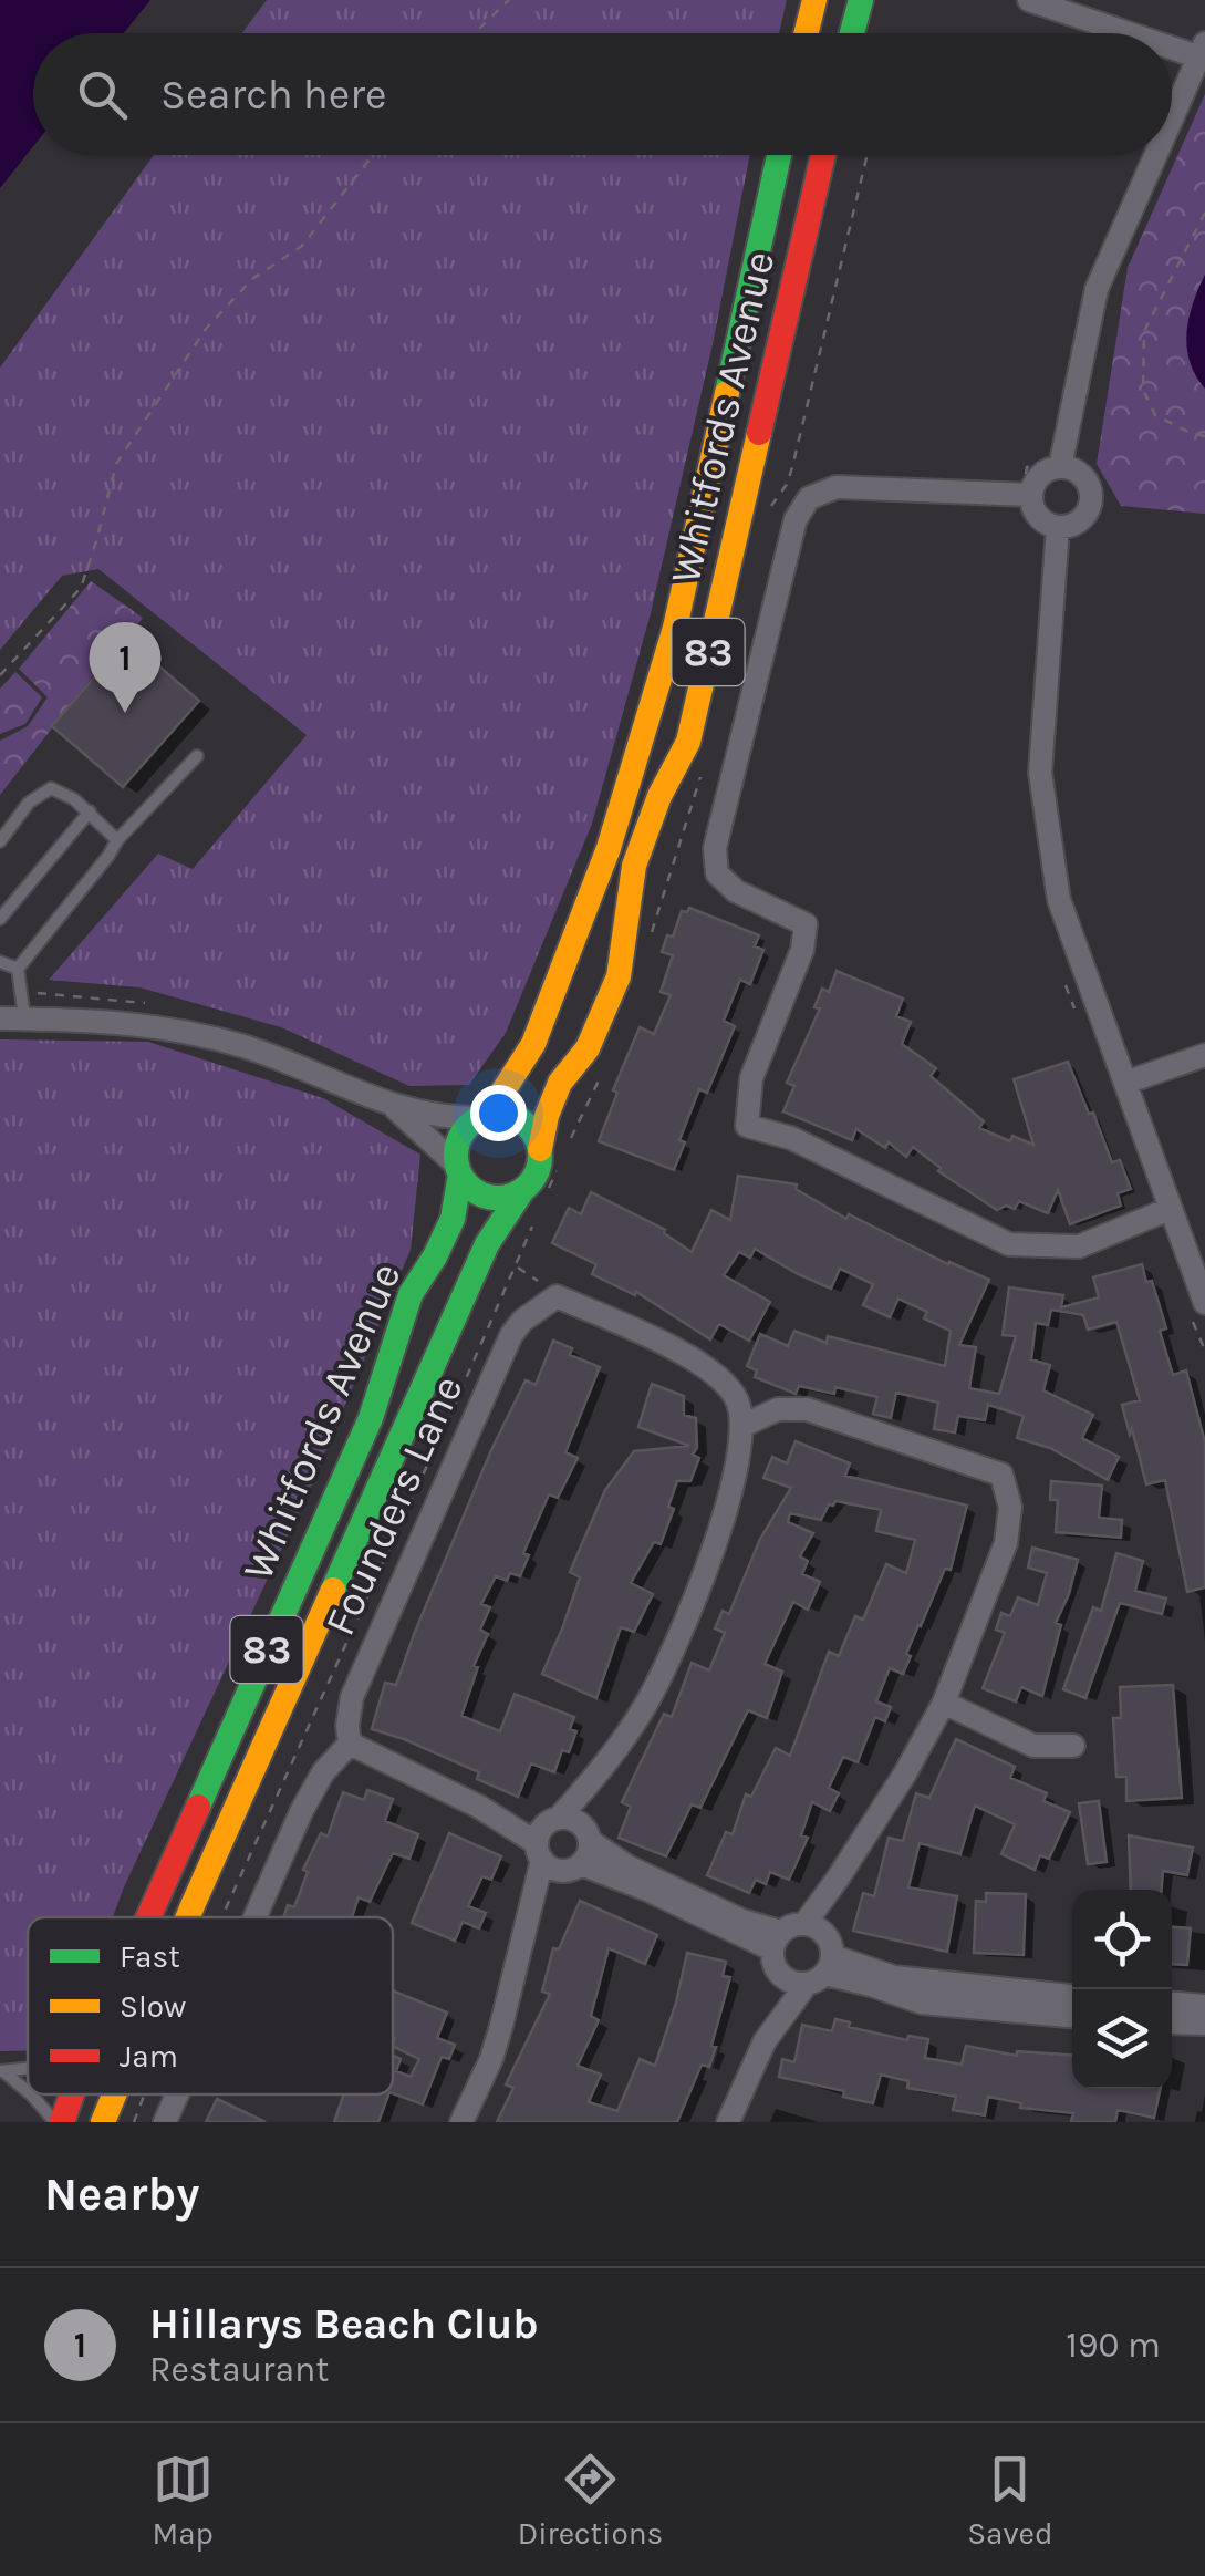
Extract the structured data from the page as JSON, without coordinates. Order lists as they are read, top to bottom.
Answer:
{
  "streets": {
    "main road": ["Whitfords Avenue", "83"],
    "street": ["Founders Lane"]
  },
  "crossings": [
    ["Whitfords Avenue", "83"]
  ],
  "legend": ["Fast", "Slow", "Jam"],
  "page": {
    "search": "Search here",
    "pins": "1",
    "heading": "Nearby",
    "list": [
      {
        "mark": "1",
        "name": "Hillarys Beach Club",
        "note": "Restaurant",
        "value": "190 m"
      }
    ],
    "nav": ["Map", "Directions", "Saved"]
  }
}
